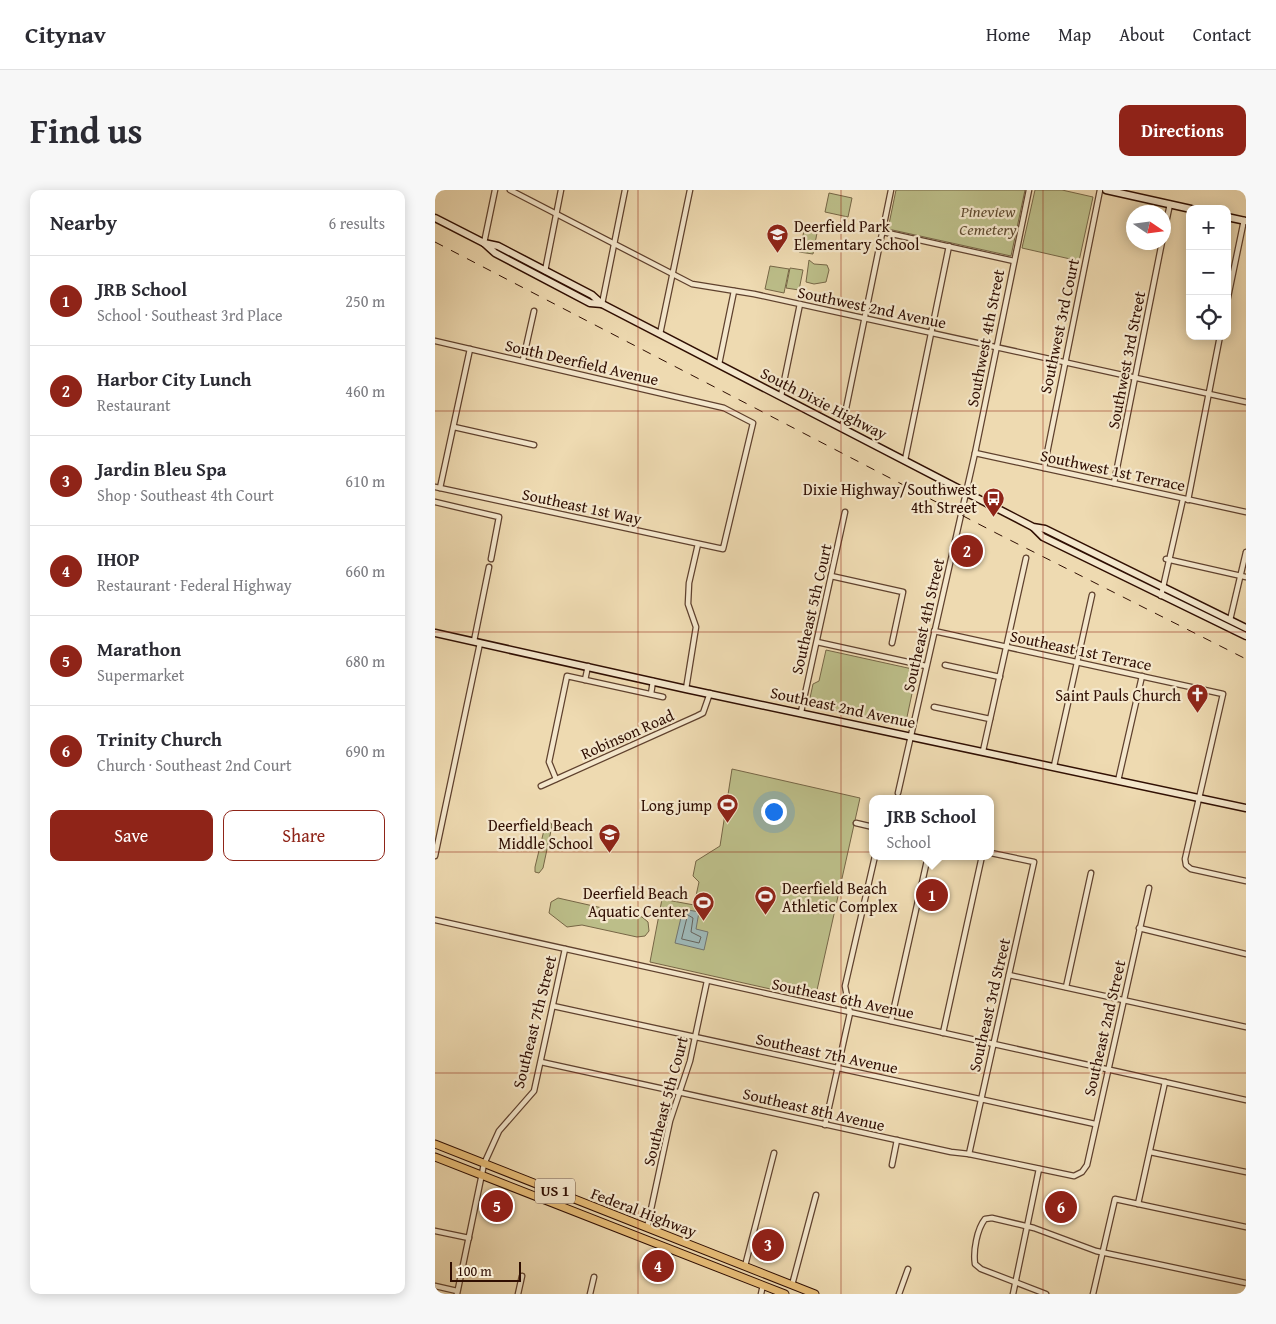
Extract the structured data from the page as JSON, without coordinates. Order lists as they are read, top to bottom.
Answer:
{
  "streets": {
    "main road": [
      "South Dixie Highway",
      "Southeast 2nd Avenue",
      "US 1",
      "Federal Highway"
    ],
    "street": [
      "Southwest 2nd Avenue",
      "Southwest 3rd Court",
      "Southwest 4th Street",
      "Southwest 3rd Street",
      "South Deerfield Avenue",
      "Southwest 1st Terrace",
      "Southeast 1st Way",
      "Southeast 5th Court",
      "Southeast 4th Street",
      "Southeast 1st Terrace",
      "Robinson Road",
      "Southeast 6th Avenue",
      "Southeast 3rd Street",
      "Southeast 7th Street",
      "Southeast 2nd Street",
      "Southeast 7th Avenue",
      "Southeast 8th Avenue"
    ]
  },
  "crossings": [
    ["Southwest 2nd Avenue", "Southwest 3rd Court"],
    ["Southwest 2nd Avenue", "Southwest 4th Street"],
    ["Southwest 2nd Avenue", "Southwest 3rd Street"],
    ["Southwest 3rd Court", "Southwest 1st Terrace"],
    ["Southwest 4th Street", "South Dixie Highway"],
    ["Southwest 4th Street", "Southwest 1st Terrace"],
    ["Southwest 4th Street", "Southeast 4th Street"],
    ["Southwest 3rd Street", "Southwest 1st Terrace"],
    ["South Deerfield Avenue", "Southeast 1st Way"],
    ["South Dixie Highway", "Southeast 4th Street"],
    ["Southeast 5th Court", "Southeast 2nd Avenue"],
    ["Southeast 5th Court", "Southeast 6th Avenue"],
    ["Southeast 5th Court", "Southeast 7th Avenue"],
    ["Southeast 5th Court", "Southeast 8th Avenue"],
    ["Southeast 5th Court", "Federal Highway"],
    ["Southeast 4th Street", "Southeast 1st Terrace"],
    ["Southeast 4th Street", "Southeast 2nd Avenue"],
    ["Southeast 1st Terrace", "Southeast 2nd Avenue"],
    ["Southeast 2nd Avenue", "Robinson Road"],
    ["Southeast 6th Avenue", "Southeast 3rd Street"],
    ["Southeast 6th Avenue", "Southeast 7th Street"],
    ["Southeast 6th Avenue", "Southeast 2nd Street"],
    ["Southeast 3rd Street", "Southeast 7th Avenue"],
    ["Southeast 3rd Street", "Southeast 8th Avenue"],
    ["Southeast 7th Street", "Southeast 7th Avenue"],
    ["Southeast 7th Street", "Southeast 8th Avenue"],
    ["Southeast 7th Street", "Federal Highway"],
    ["Southeast 2nd Street", "Southeast 7th Avenue"],
    ["Southeast 2nd Street", "Southeast 8th Avenue"]
  ],
  "parks": ["Pineview Cemetery"],
  "places": {
    "school or university": ["Deerfield Park Elementary School", "Deerfield Beach Middle School"],
    "bus stop": ["Dixie Highway/Southwest 4th Street"],
    "church": ["Saint Pauls Church"],
    "sports": ["Long jump", "Deerfield Beach Athletic Complex", "Deerfield Beach Aquatic Center"]
  },
  "scale_bar": "100 m",
  "north": "right",
  "page": {
    "header": "Citynav",
    "nav": [
      "Home",
      "Map",
      "About",
      "Contact"
    ],
    "title": "Find us",
    "buttons": [
      "Directions",
      ["Save", "Share"]
    ],
    "heading": ["Nearby", "6 results"],
    "map_buttons": ["+", "−"],
    "list": [
      {
        "mark": "1",
        "name": "JRB School",
        "note": "School · Southeast 3rd Place",
        "value": "250 m"
      },
      {
        "mark": "2",
        "name": "Harbor City Lunch",
        "note": "Restaurant",
        "value": "460 m"
      },
      {
        "mark": "3",
        "name": "Jardin Bleu Spa",
        "note": "Shop · Southeast 4th Court",
        "value": "610 m"
      },
      {
        "mark": "4",
        "name": "IHOP",
        "note": "Restaurant · Federal Highway",
        "value": "660 m"
      },
      {
        "mark": "5",
        "name": "Marathon",
        "note": "Supermarket",
        "value": "680 m"
      },
      {
        "mark": "6",
        "name": "Trinity Church",
        "note": "Church · Southeast 2nd Court",
        "value": "690 m"
      }
    ],
    "pins": [
      "2",
      "1",
      "5",
      "6",
      "3",
      "4"
    ],
    "popup": ["JRB School", "School"],
    "scale": "100 m"
  }
}
